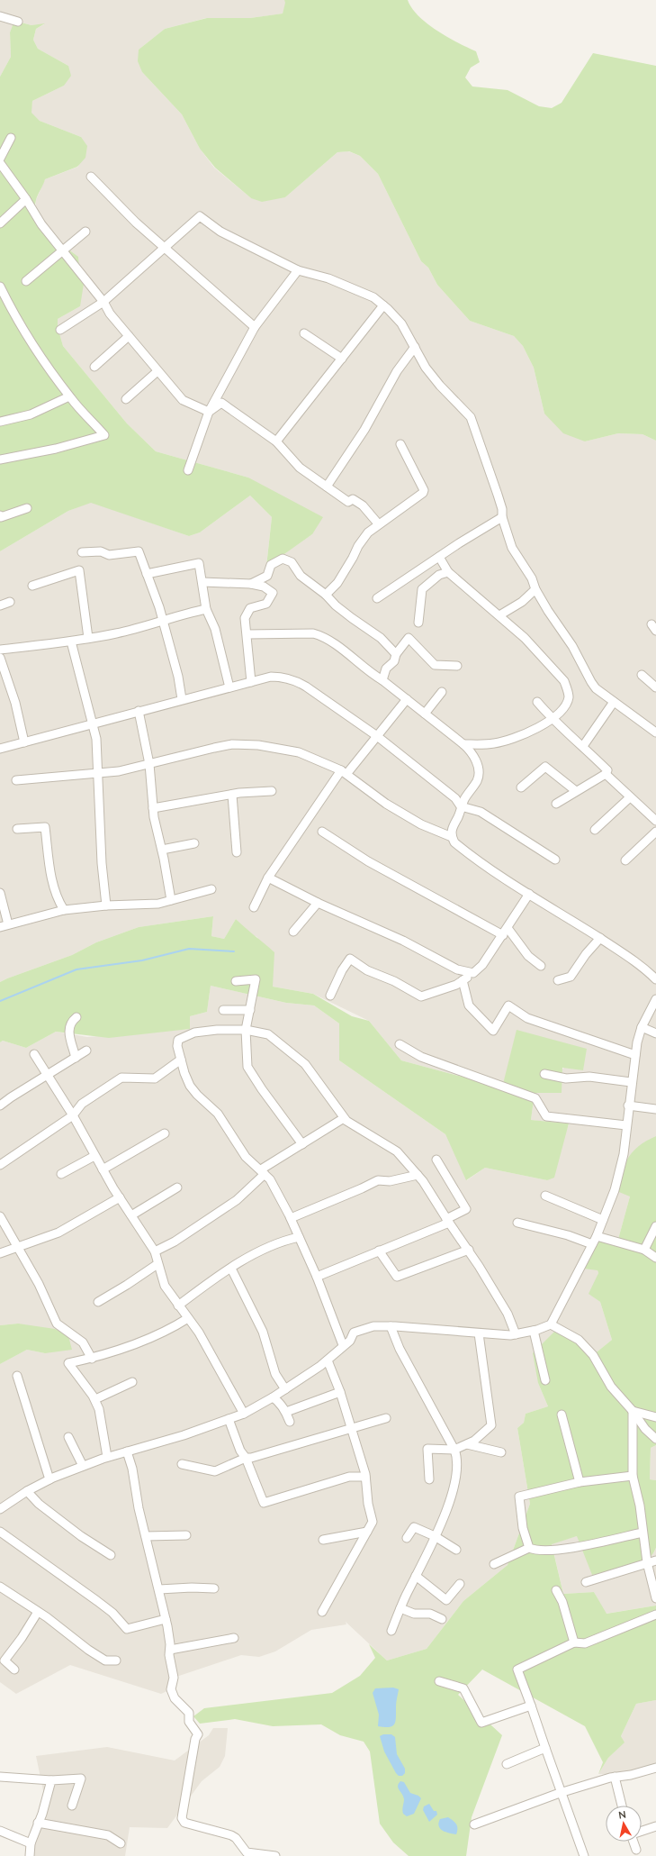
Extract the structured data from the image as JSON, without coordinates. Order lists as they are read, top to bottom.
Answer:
{
  "north": "top"
}
